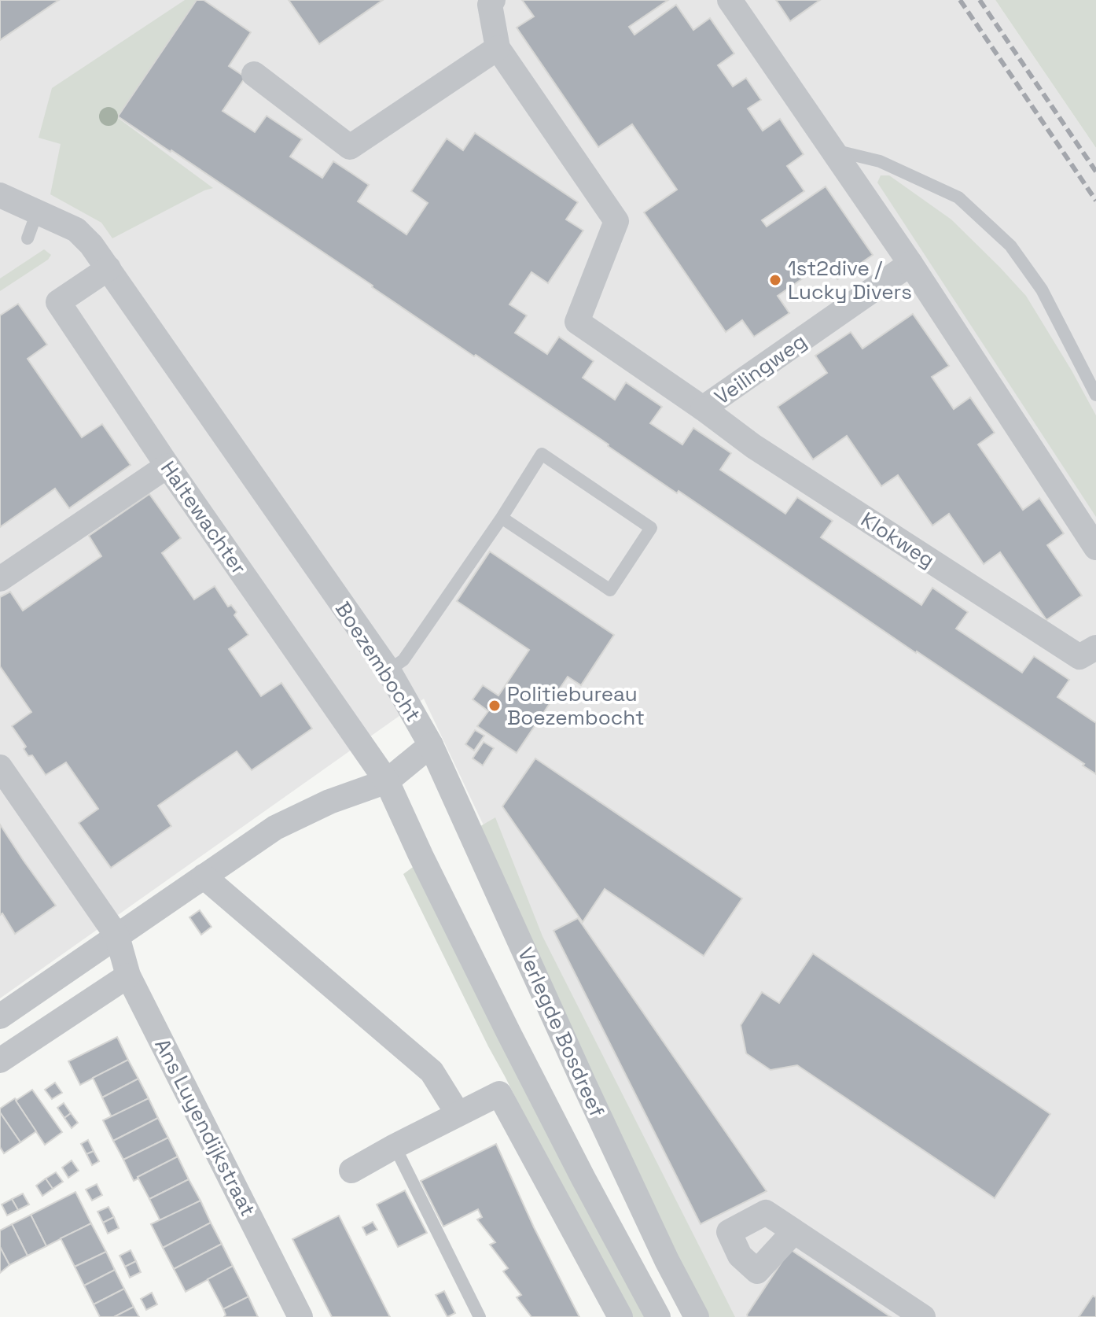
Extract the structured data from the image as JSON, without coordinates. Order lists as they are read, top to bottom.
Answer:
{
  "streets": {
    "street": [
      "Veilingweg",
      "Haltewachter",
      "Klokweg",
      "Boezembocht",
      "Verlegde Bosdreef",
      "Ans Luyendijkstraat"
    ]
  },
  "crossings": [
    ["Veilingweg", "Klokweg"],
    ["Haltewachter", "Boezembocht"],
    ["Haltewachter", "Verlegde Bosdreef"],
    ["Boezembocht", "Verlegde Bosdreef"],
    ["Boezembocht", "Ans Luyendijkstraat"]
  ],
  "places": ["1st2dive / Lucky Divers", "Politiebureau Boezembocht"]
}
